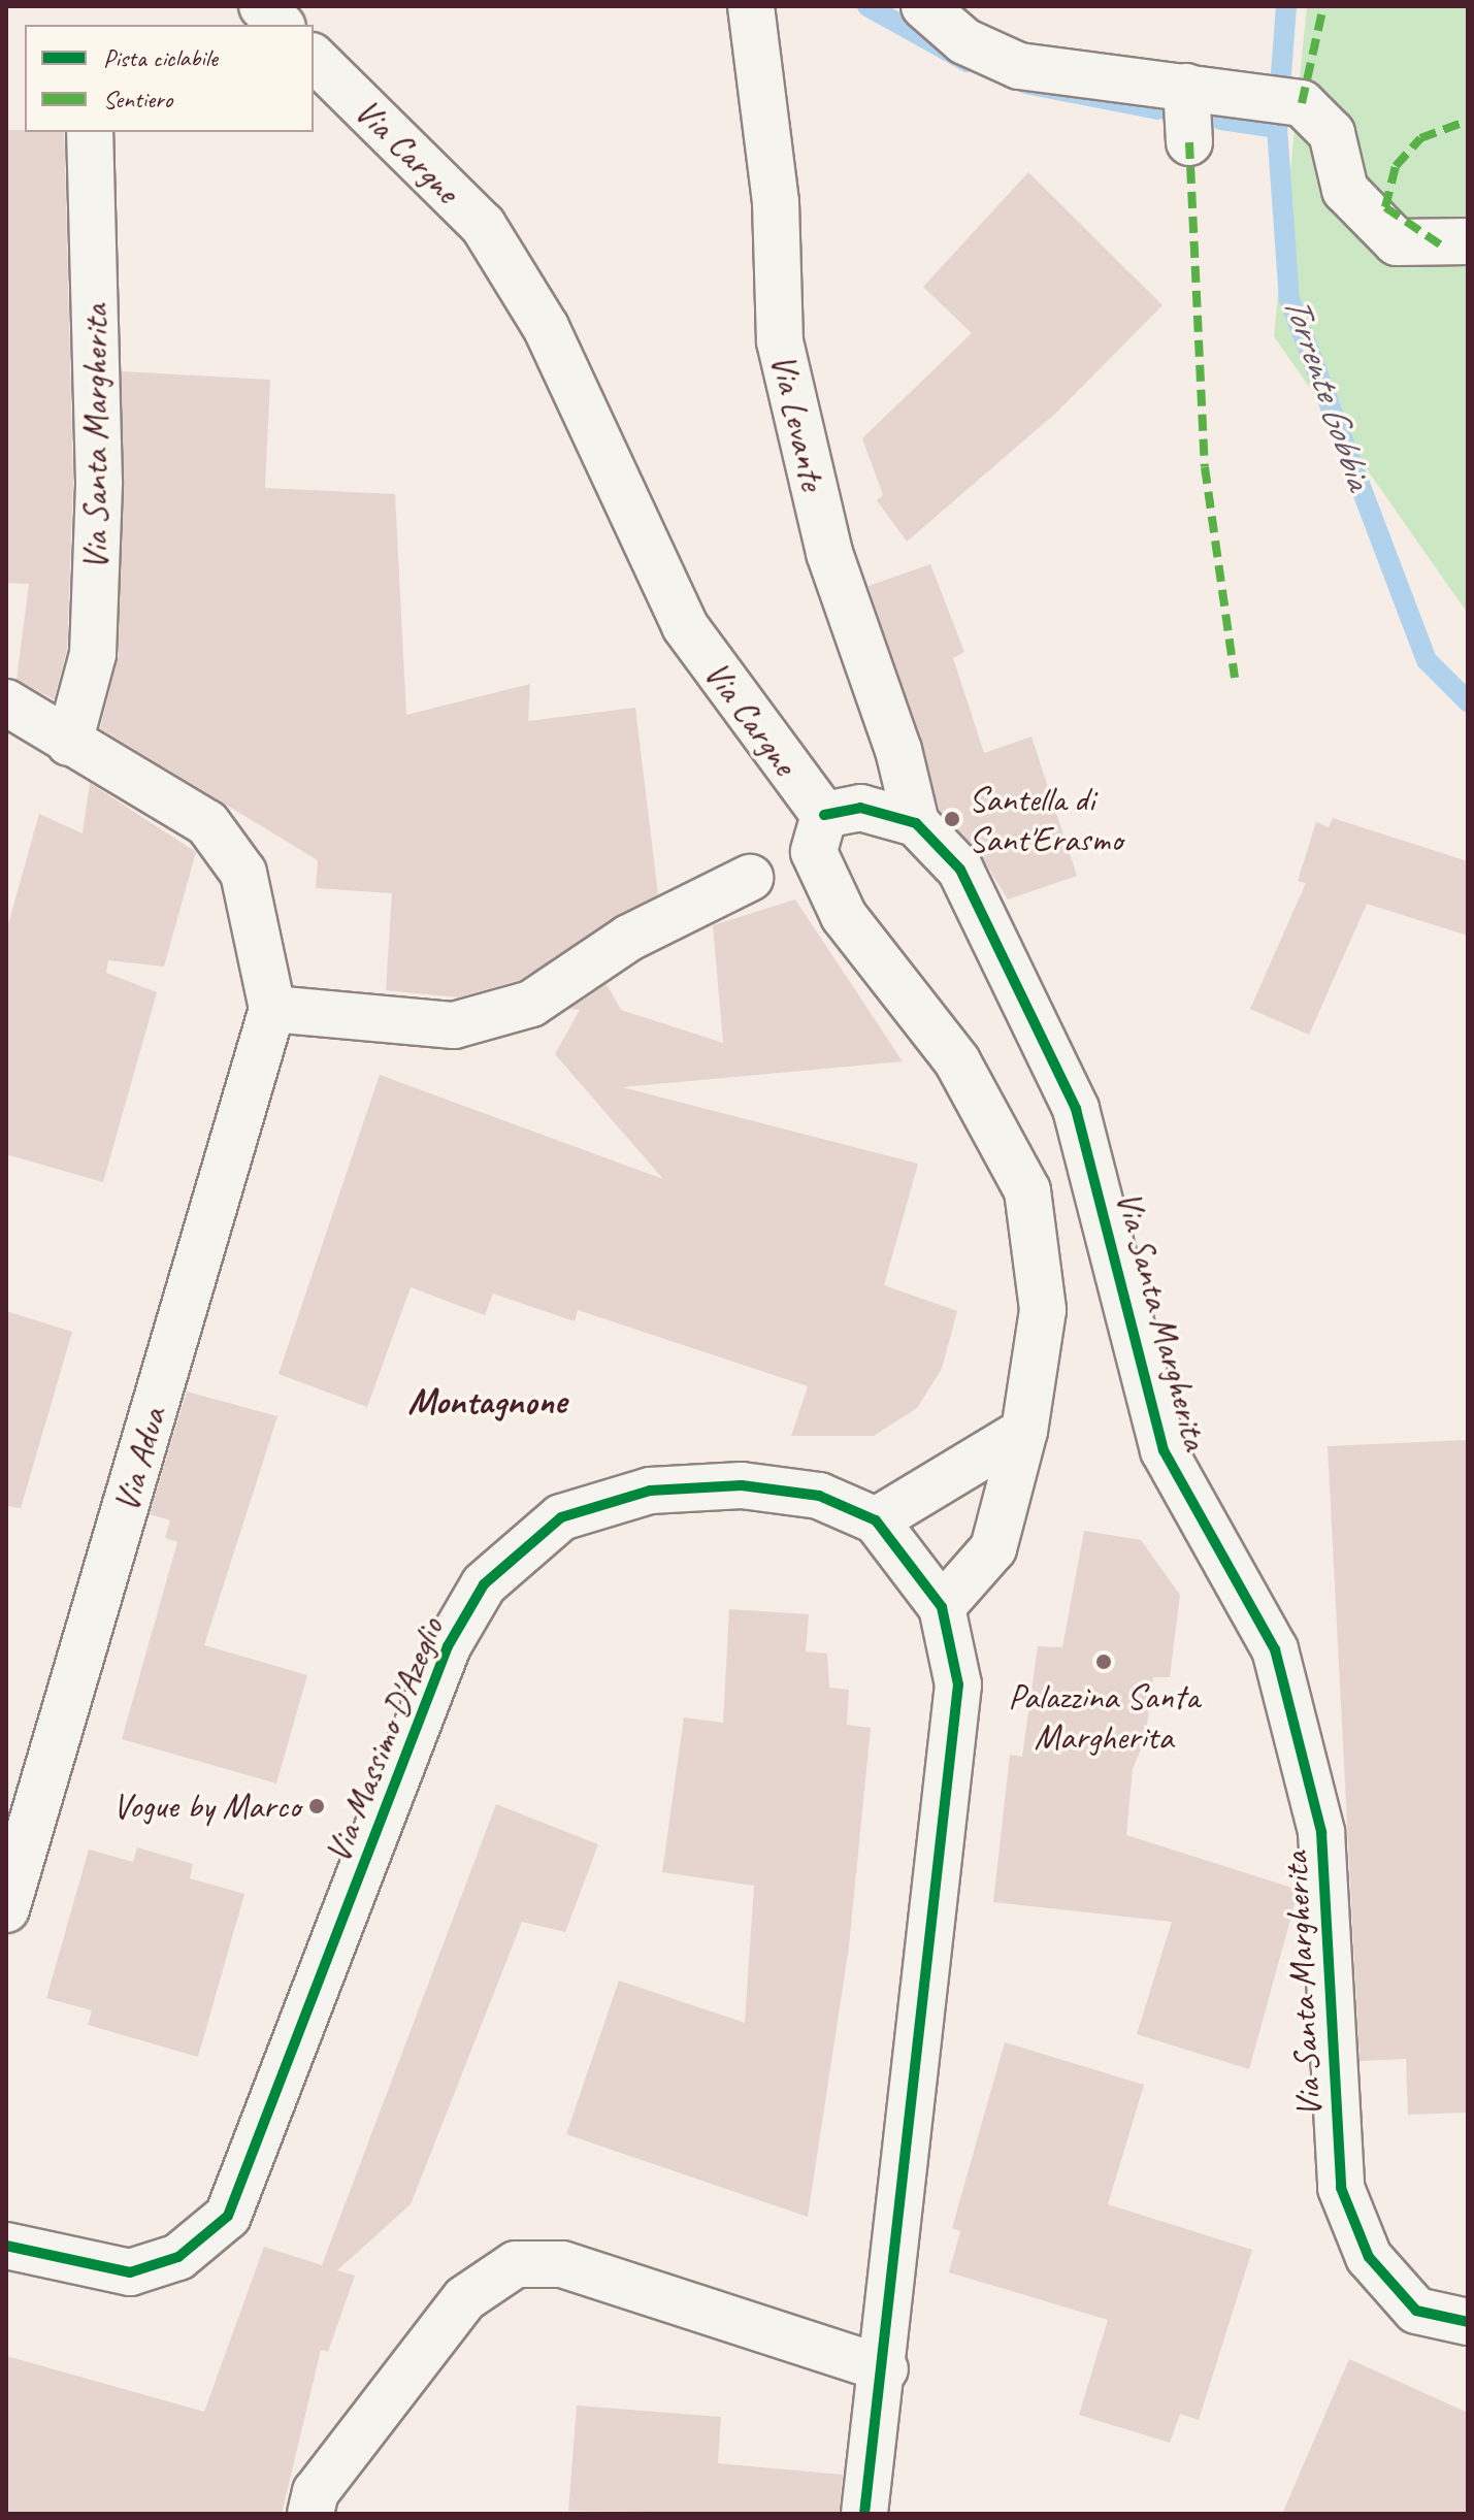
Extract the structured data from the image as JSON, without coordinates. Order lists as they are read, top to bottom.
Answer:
{
  "streets": {
    "street": [
      "Via Cargne",
      "Via Levante",
      "Via Santa Margherita",
      "Via Adua",
      "Via Massimo D'Azeglio"
    ]
  },
  "crossings": [
    ["Via Levante", "Via Santa Margherita"]
  ],
  "districts": ["Montagnone"],
  "water": ["Torrente Gobbia"],
  "places": ["Santella di Sant'Erasmo", "Palazzina Santa Margherita", "Vogue by Marco"],
  "legend": ["Pista ciclabile", "Sentiero"]
}
